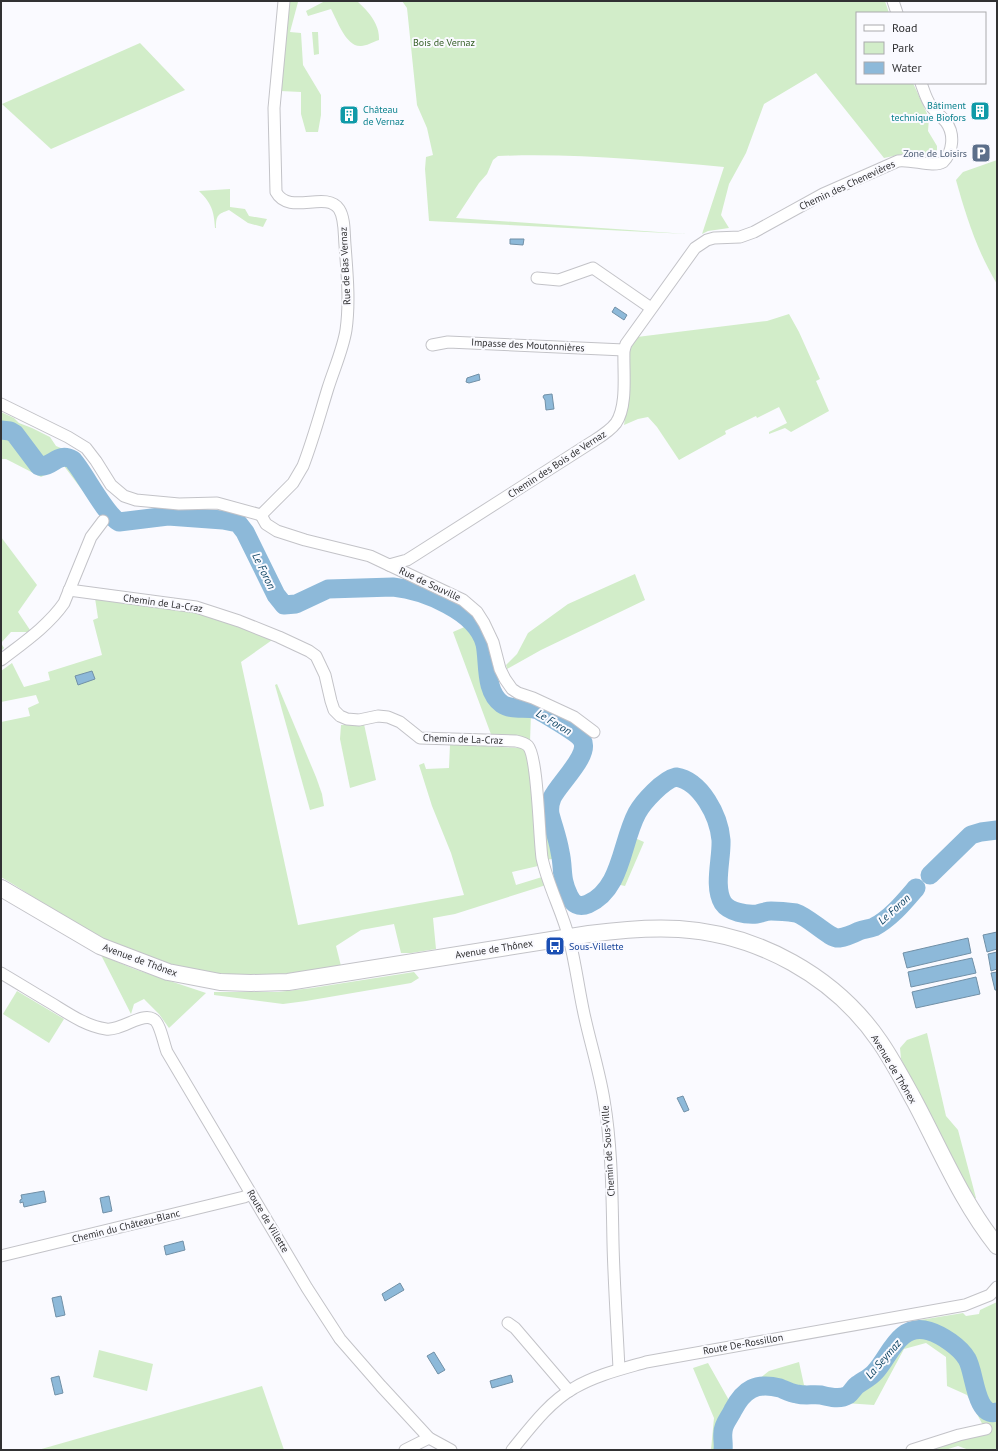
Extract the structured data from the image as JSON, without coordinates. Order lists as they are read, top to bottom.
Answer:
{
  "streets": {
    "main road": ["Avenue de Thônex"],
    "street": [
      "Chemin des Chenevières",
      "Rue de Bas Vernaz",
      "Impasse des Moutonnières",
      "Chemin des Bois de Vernaz",
      "Rue de Souville",
      "Chemin de La-Craz",
      "Chemin de Sous-Ville",
      "Route de Villette",
      "Chemin du Château-Blanc",
      "Route De-Rossillon"
    ]
  },
  "crossings": [
    ["Chemin des Chenevières", "Chemin des Bois de Vernaz"],
    ["Rue de Bas Vernaz", "Rue de Souville"],
    ["Impasse des Moutonnières", "Chemin des Bois de Vernaz"],
    ["Chemin des Bois de Vernaz", "Rue de Souville"],
    ["Chemin de La-Craz", "Avenue de Thônex"],
    ["Chemin de La-Craz", "Chemin de Sous-Ville"],
    ["Avenue de Thônex", "Chemin de Sous-Ville"],
    ["Chemin de Sous-Ville", "Route De-Rossillon"],
    ["Route de Villette", "Chemin du Château-Blanc"]
  ],
  "water": ["Le Foron", "La Seymaz"],
  "parks": ["Bois de Vernaz"],
  "places": {
    "building": ["Bâtiment technique Biofors", "Château de Vernaz"],
    "parking": ["Zone de Loisirs"],
    "bus stop": ["Sous-Villette"]
  },
  "legend": ["Road", "Park", "Water"]
}
